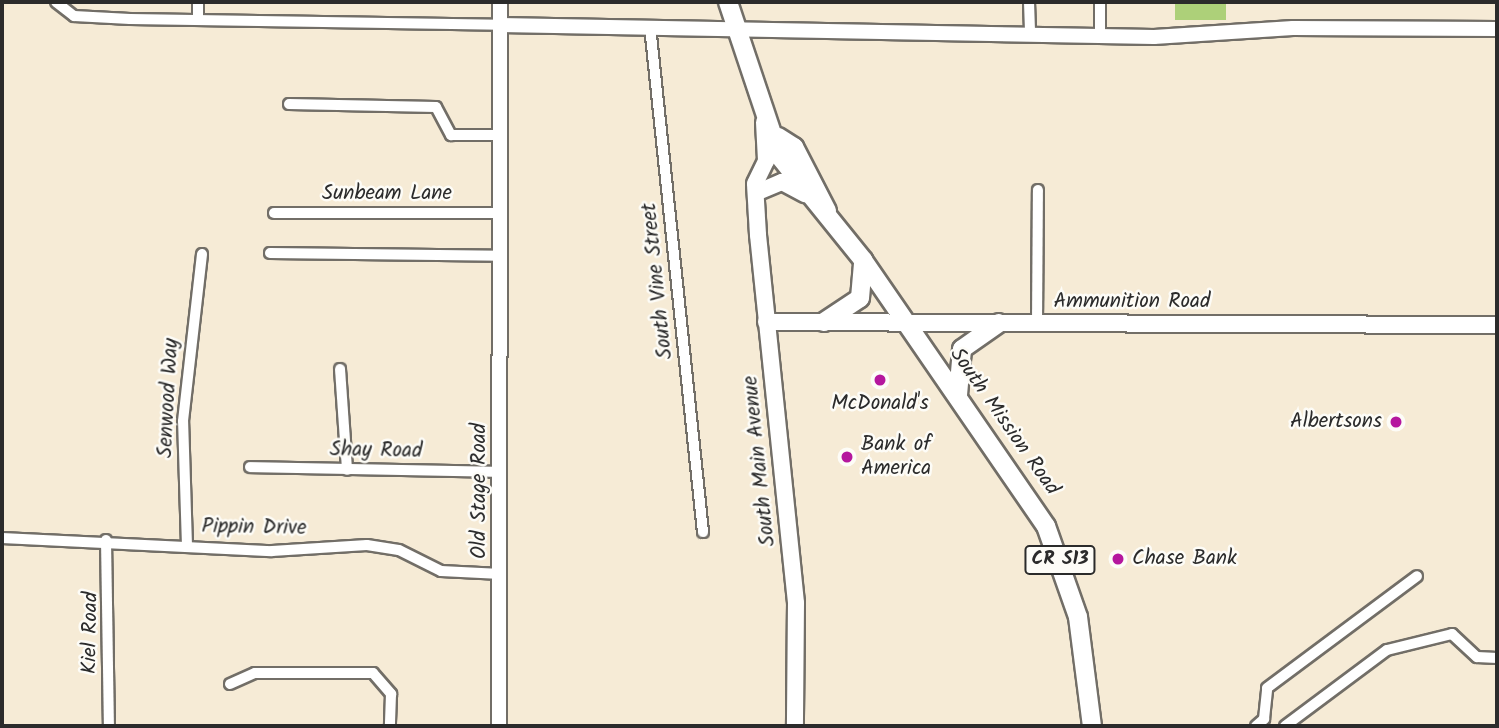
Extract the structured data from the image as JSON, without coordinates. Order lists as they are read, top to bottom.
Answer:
{
  "streets": {
    "main road": [
      "Ammunition Road",
      "South Mission Road",
      "South Main Avenue",
      "CR S13"
    ],
    "street": [
      "Sunbeam Lane",
      "South Vine Street",
      "Senwood Way",
      "Shay Road",
      "Old Stage Road",
      "Pippin Drive",
      "Kiel Road"
    ]
  },
  "crossings": [
    ["Sunbeam Lane", "Old Stage Road"],
    ["Ammunition Road", "South Mission Road"],
    ["Ammunition Road", "South Main Avenue"],
    ["Senwood Way", "Pippin Drive"],
    ["South Mission Road", "South Main Avenue"],
    ["Shay Road", "Old Stage Road"],
    ["Old Stage Road", "Pippin Drive"],
    ["Pippin Drive", "Kiel Road"]
  ],
  "places": [
    "McDonald's",
    "Albertsons",
    "Bank of America",
    "Chase Bank"
  ]
}
